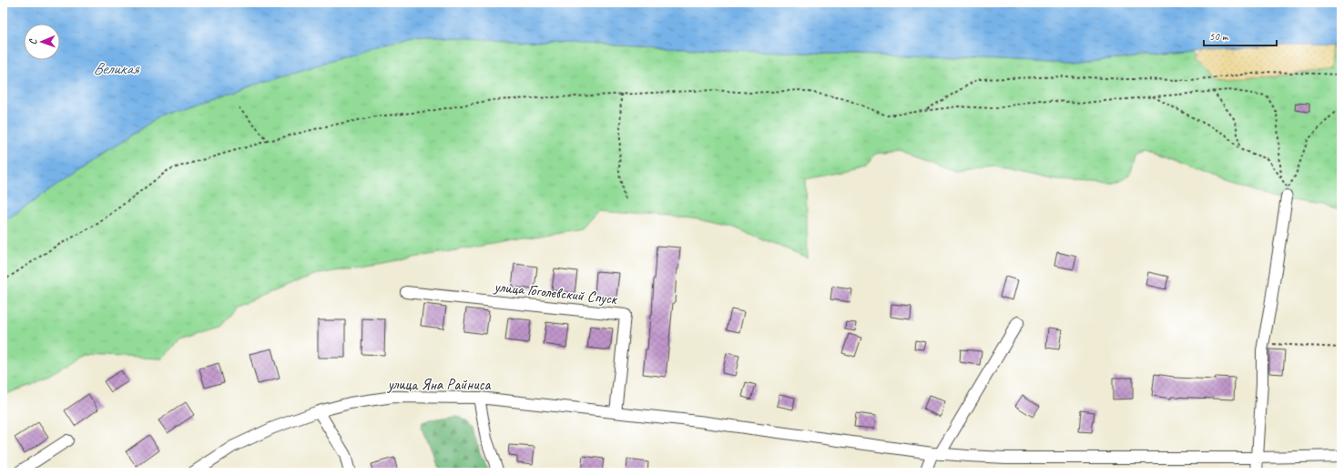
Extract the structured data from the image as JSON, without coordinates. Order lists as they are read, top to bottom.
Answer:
{
  "streets": {
    "street": ["улица Гоголевский Спуск", "улица Яна Райниса"]
  },
  "crossings": [
    ["улица Гоголевский Спуск", "улица Яна Райниса"]
  ],
  "water": ["Великая"],
  "scale_bar": "50 m",
  "north": "left"
}
